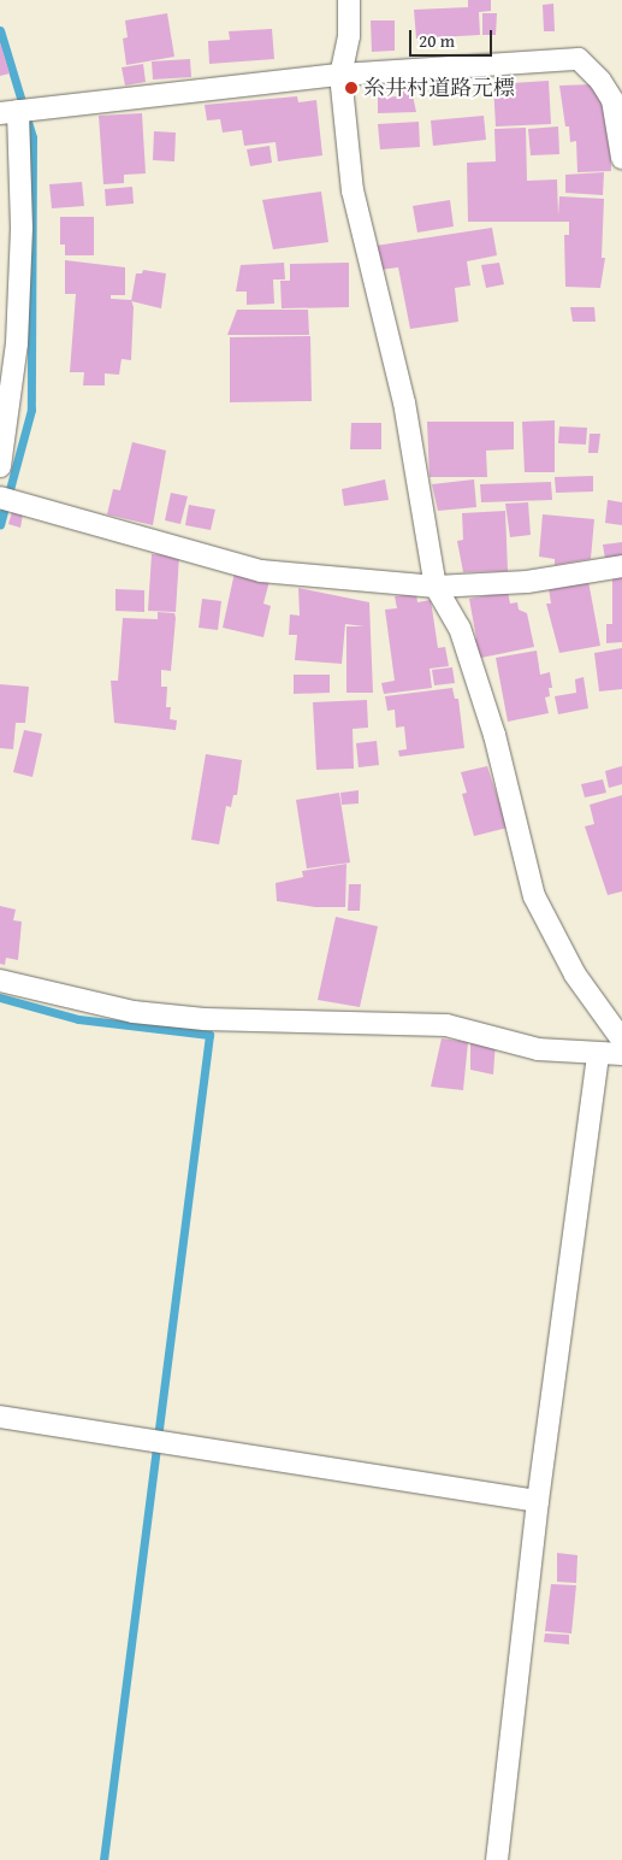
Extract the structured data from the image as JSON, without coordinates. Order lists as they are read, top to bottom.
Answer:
{
  "places": ["糸井村道路元標"],
  "scale_bar": "20 m"
}
